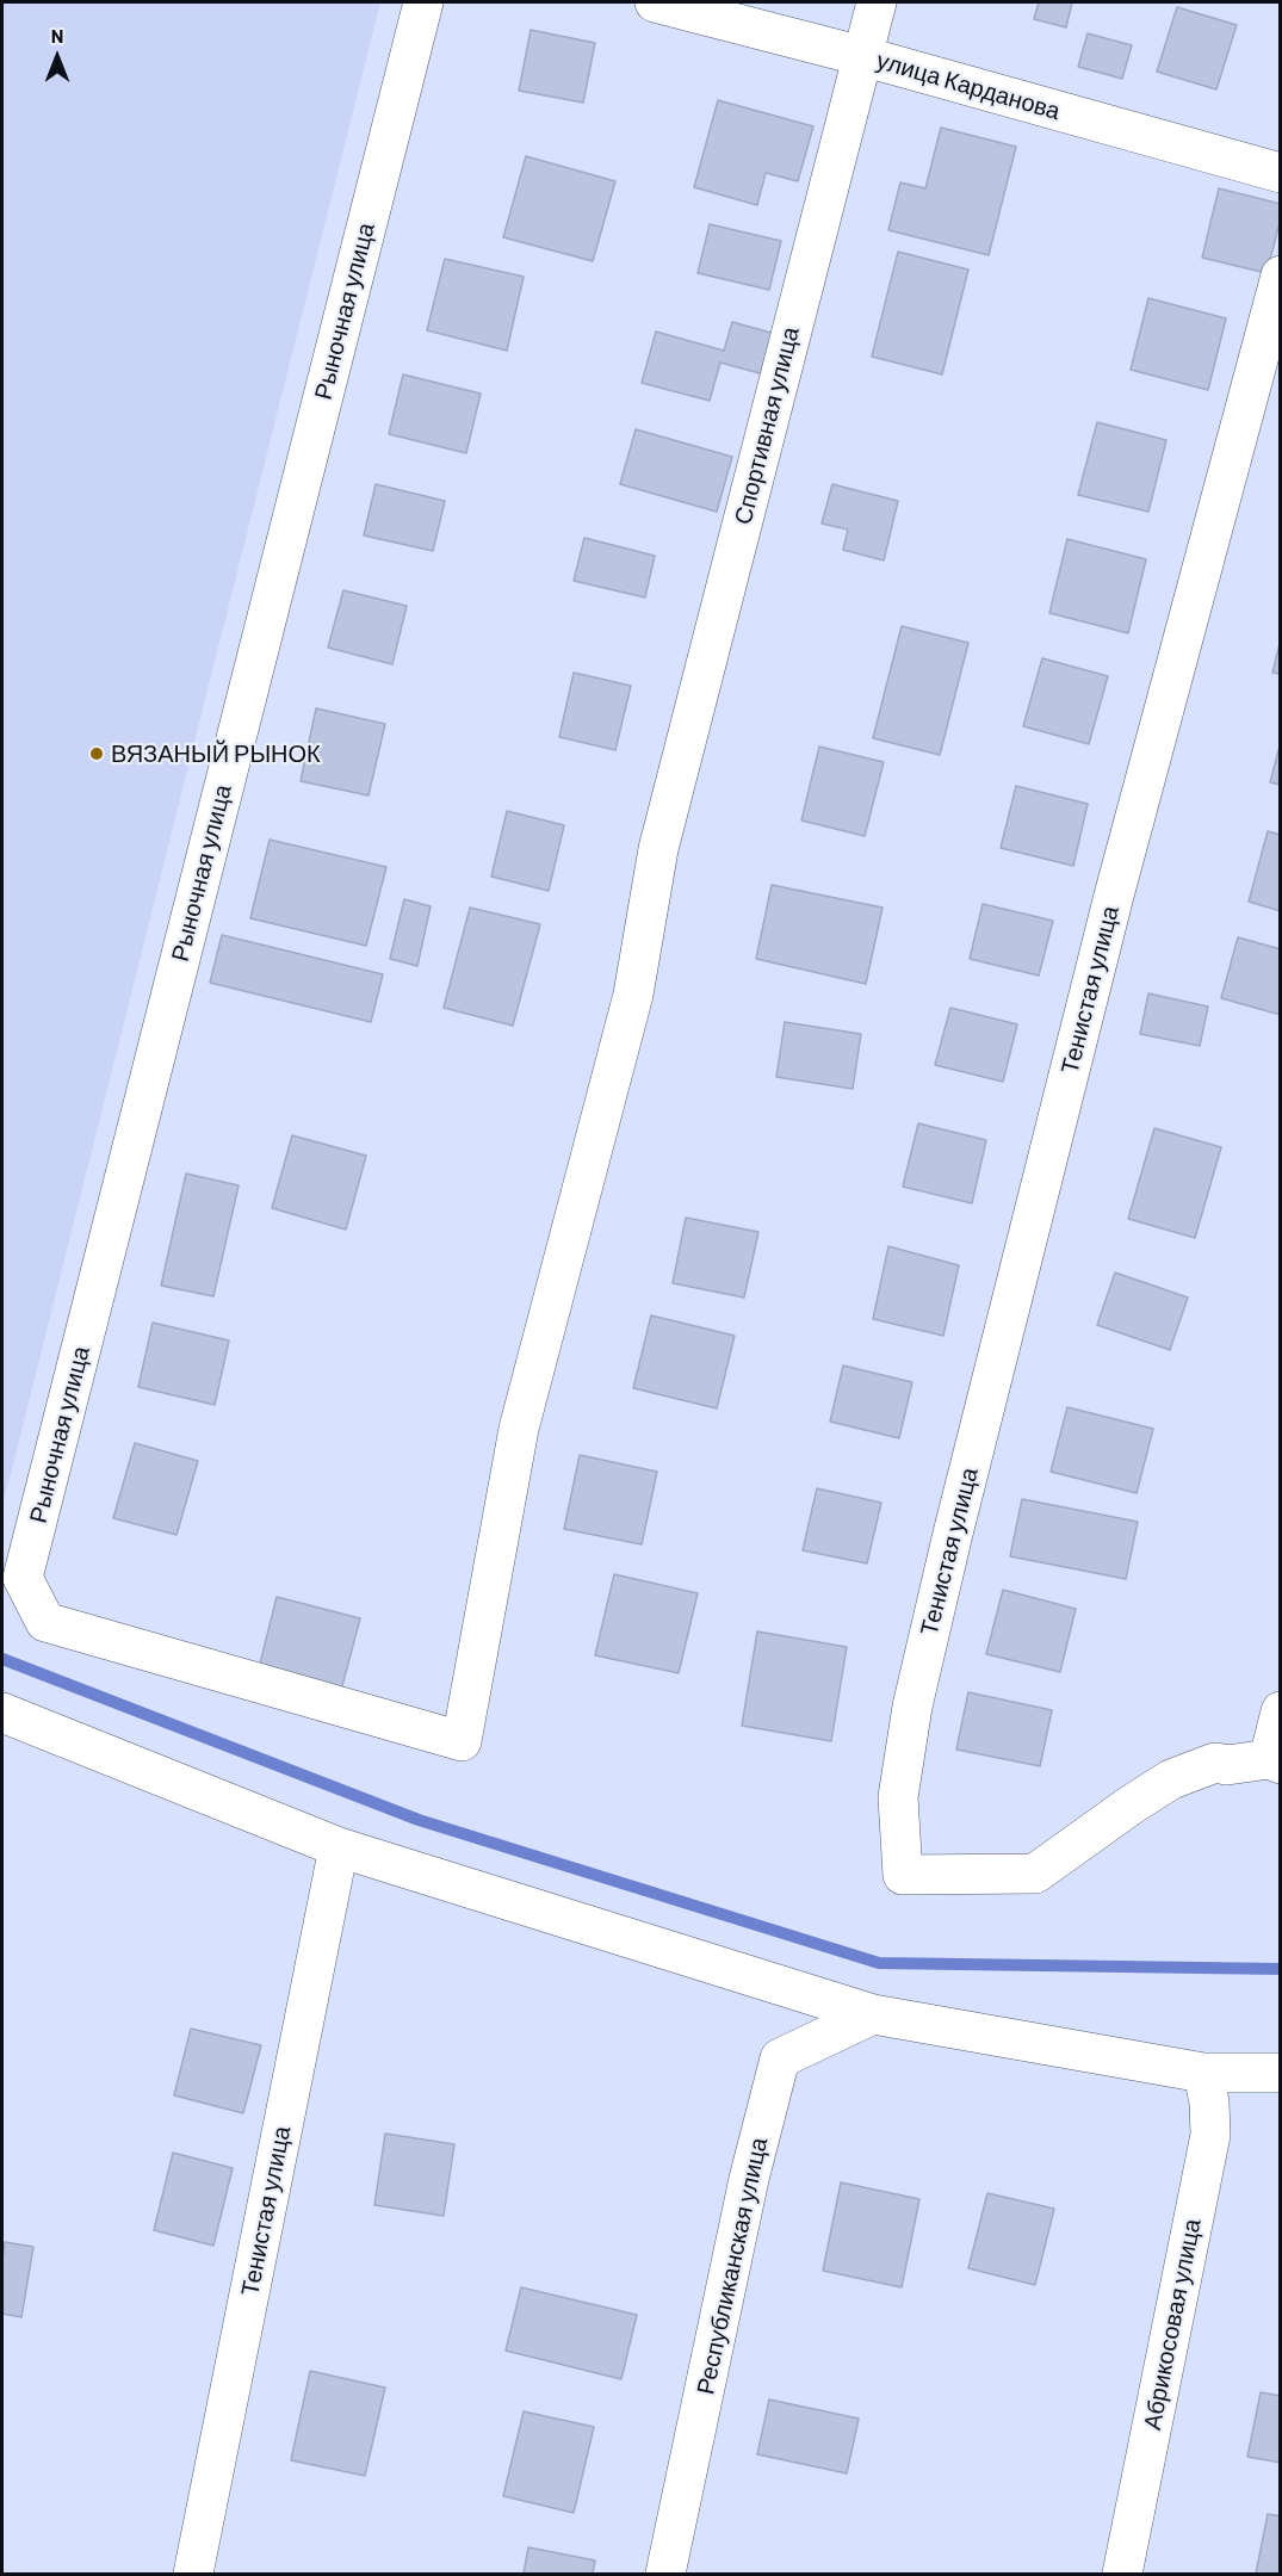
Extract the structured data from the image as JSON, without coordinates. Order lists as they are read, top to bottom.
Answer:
{
  "streets": {
    "street": [
      "улица Карданова",
      "Рыночная улица",
      "Спортивная улица",
      "Тенистая улица",
      "Республиканская улица",
      "Абрикосовая улица"
    ]
  },
  "crossings": [
    ["улица Карданова", "Спортивная улица"],
    ["Рыночная улица", "Спортивная улица"]
  ],
  "places": ["ВЯЗАНЫЙ РЫНОК"],
  "north": "top"
}
